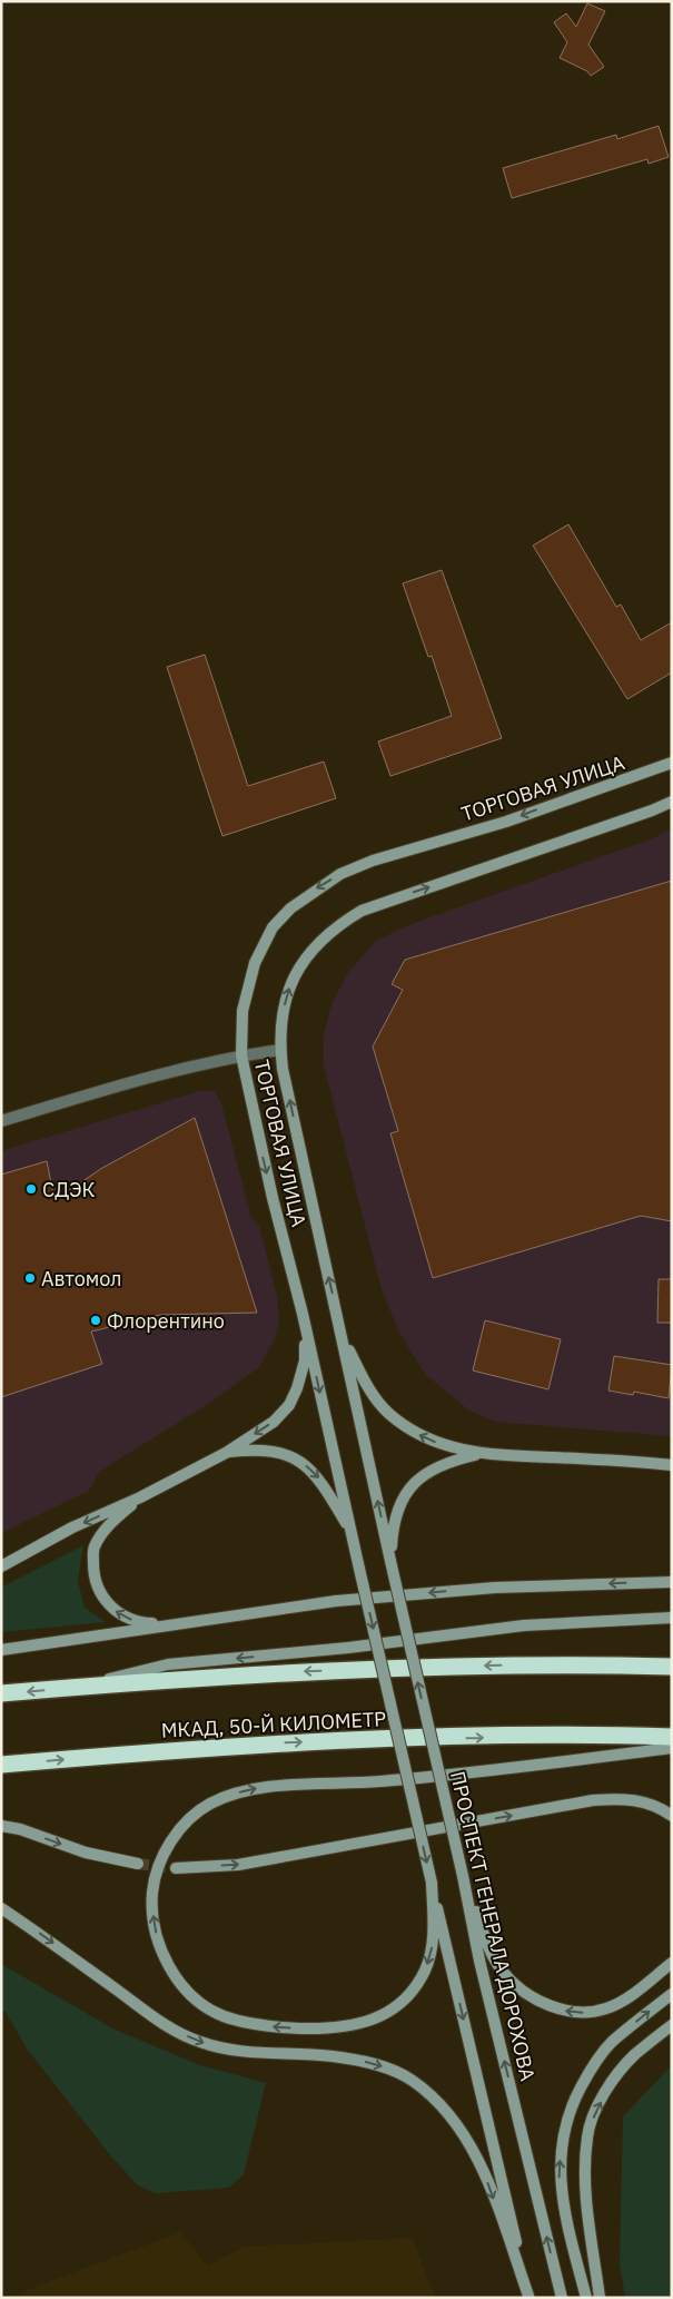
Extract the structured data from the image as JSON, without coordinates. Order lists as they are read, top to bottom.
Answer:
{
  "streets": {
    "highway": ["МКАД, 50-Й КИЛОМЕТР"],
    "street": ["ТОРГОВАЯ УЛИЦА", "ПРОСПЕКТ ГЕНЕРАЛА ДОРОХОВА"]
  },
  "crossings": [
    ["ТОРГОВАЯ УЛИЦА", "ПРОСПЕКТ ГЕНЕРАЛА ДОРОХОВА"]
  ],
  "places": ["СДЭК", "Автомол", "Флорентино"]
}
